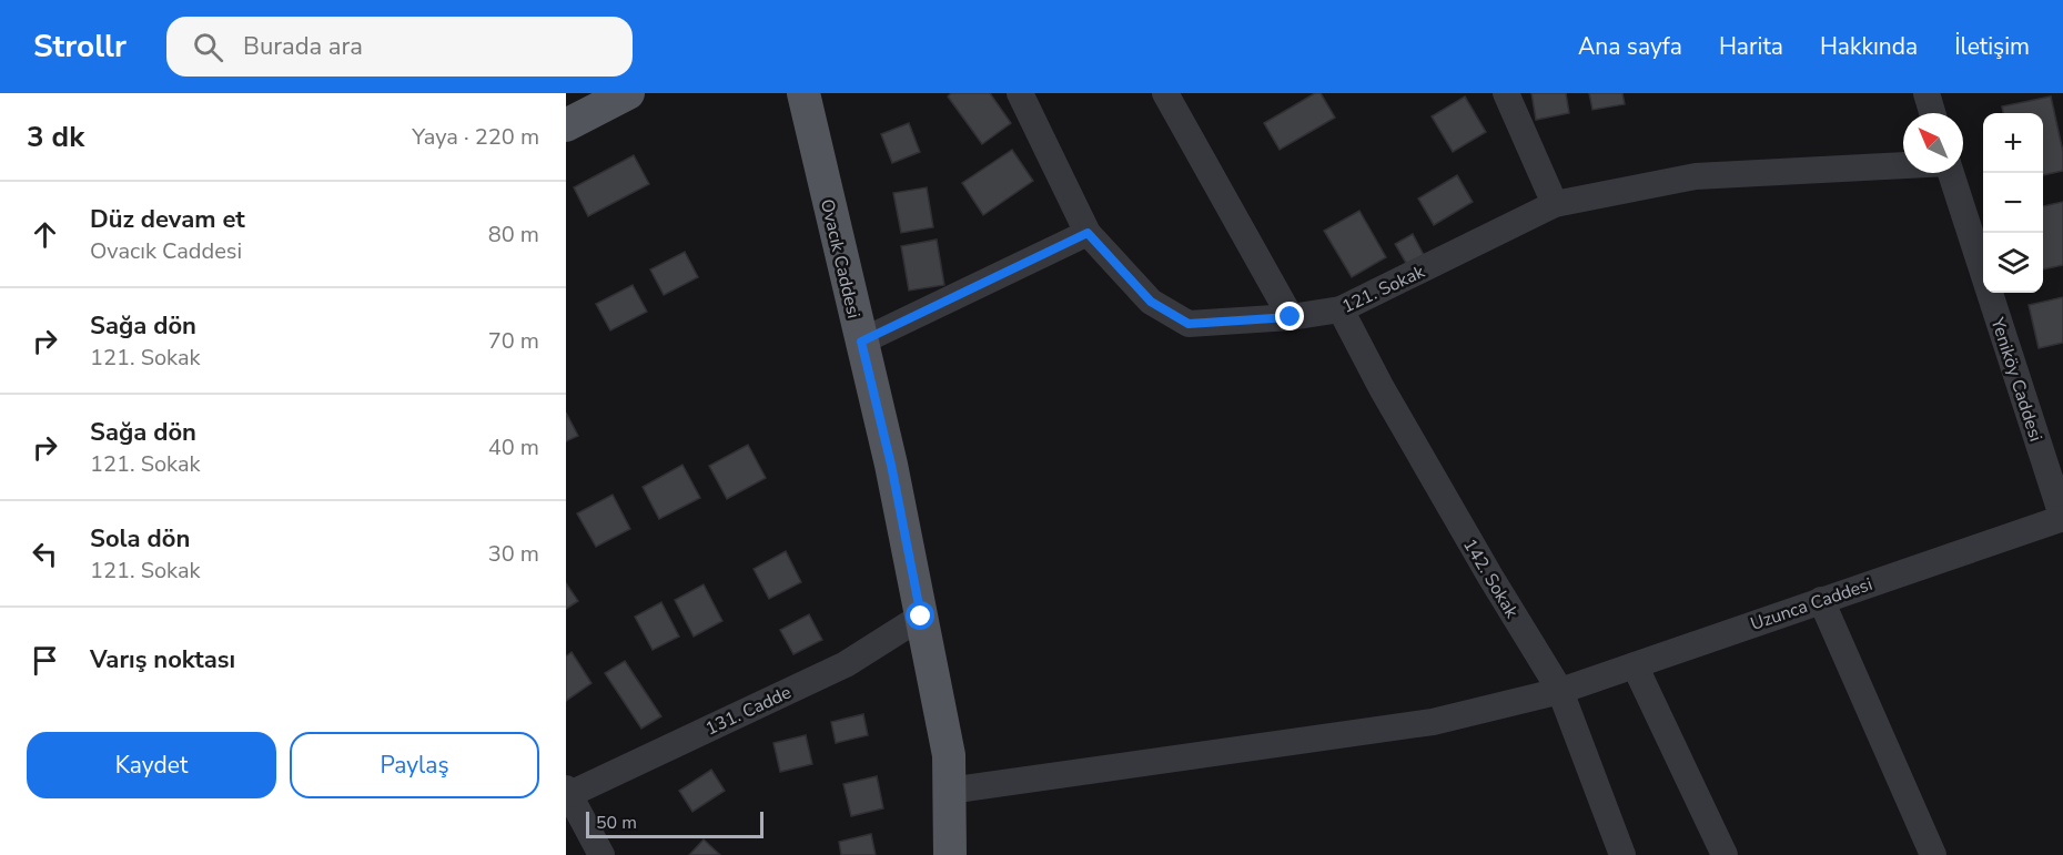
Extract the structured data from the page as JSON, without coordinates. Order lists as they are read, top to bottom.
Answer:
{
  "streets": {
    "main road": ["Ovacık Caddesi"],
    "street": [
      "121. Sokak",
      "Yeniköy Caddesi",
      "142. Sokak",
      "Uzunca Caddesi",
      "131. Cadde"
    ]
  },
  "crossings": [
    ["Ovacık Caddesi", "Uzunca Caddesi"],
    ["Ovacık Caddesi", "131. Cadde"],
    ["121. Sokak", "142. Sokak"],
    ["Yeniköy Caddesi", "Uzunca Caddesi"],
    ["142. Sokak", "Uzunca Caddesi"]
  ],
  "scale_bar": "50 m",
  "north": "top left",
  "page": {
    "header": "Strollr",
    "search": "Burada ara",
    "nav": [
      "Ana sayfa",
      "Harita",
      "Hakkında",
      "İletişim"
    ],
    "heading": ["3 dk", "Yaya · 220 m"],
    "map_buttons": ["+", "−"],
    "list": [
      ["Düz devam et", "Ovacık Caddesi", "80 m"],
      ["Sağa dön", "121. Sokak", "70 m"],
      ["Sağa dön", "121. Sokak", "40 m"],
      ["Sola dön", "121. Sokak", "30 m"],
      "Varış noktası"
    ],
    "buttons": ["Kaydet", "Paylaş"],
    "scale": "50 m"
  }
}
